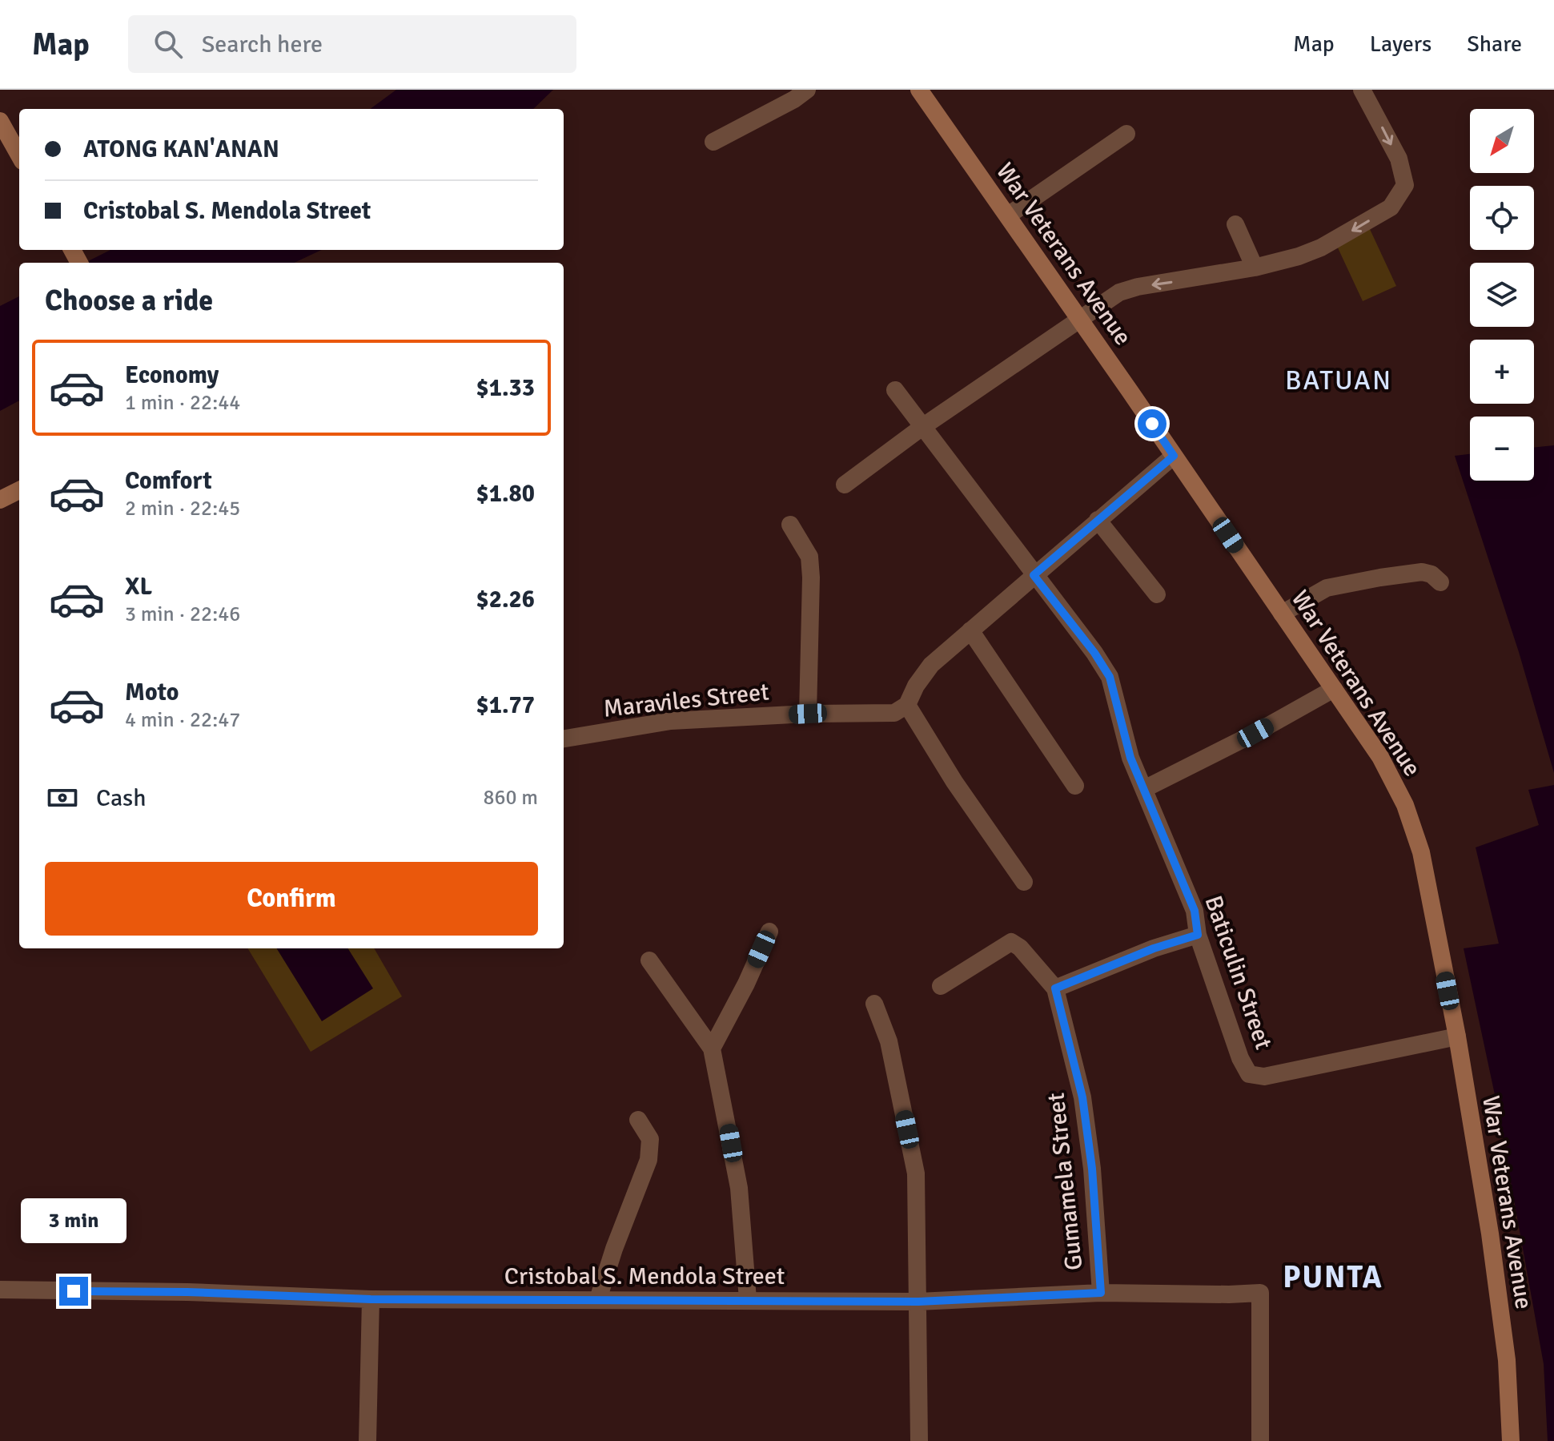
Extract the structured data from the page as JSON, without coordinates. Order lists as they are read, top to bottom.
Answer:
{
  "streets": {
    "main road": ["War Veterans Avenue"],
    "street": [
      "Maraviles Street",
      "Baticulin Street",
      "Gumamela Street",
      "Cristobal S. Mendola Street"
    ]
  },
  "crossings": [
    ["War Veterans Avenue", "Baticulin Street"],
    ["Gumamela Street", "Cristobal S. Mendola Street"]
  ],
  "districts": ["BATUAN", "PUNTA"],
  "north": "bottom left",
  "page": {
    "header": "Map",
    "search": "Search here",
    "nav": ["Map", "Layers", "Share"],
    "map_buttons": ["+", "−"],
    "banner": ["ATONG KAN'ANAN", "Cristobal S. Mendola Street"],
    "heading": "Choose a ride",
    "list": [
      {
        "name": "Economy",
        "note": "1 min · 22:44",
        "value": "$1.33"
      },
      {
        "name": "Comfort",
        "note": "2 min · 22:45",
        "value": "$1.80"
      },
      {
        "name": "XL",
        "note": "3 min · 22:46",
        "value": "$2.26"
      },
      {
        "name": "Moto",
        "note": "4 min · 22:47",
        "value": "$1.77"
      }
    ],
    "pay": ["Cash", "860 m"],
    "buttons": "Confirm",
    "bubble": "3 min"
  }
}
